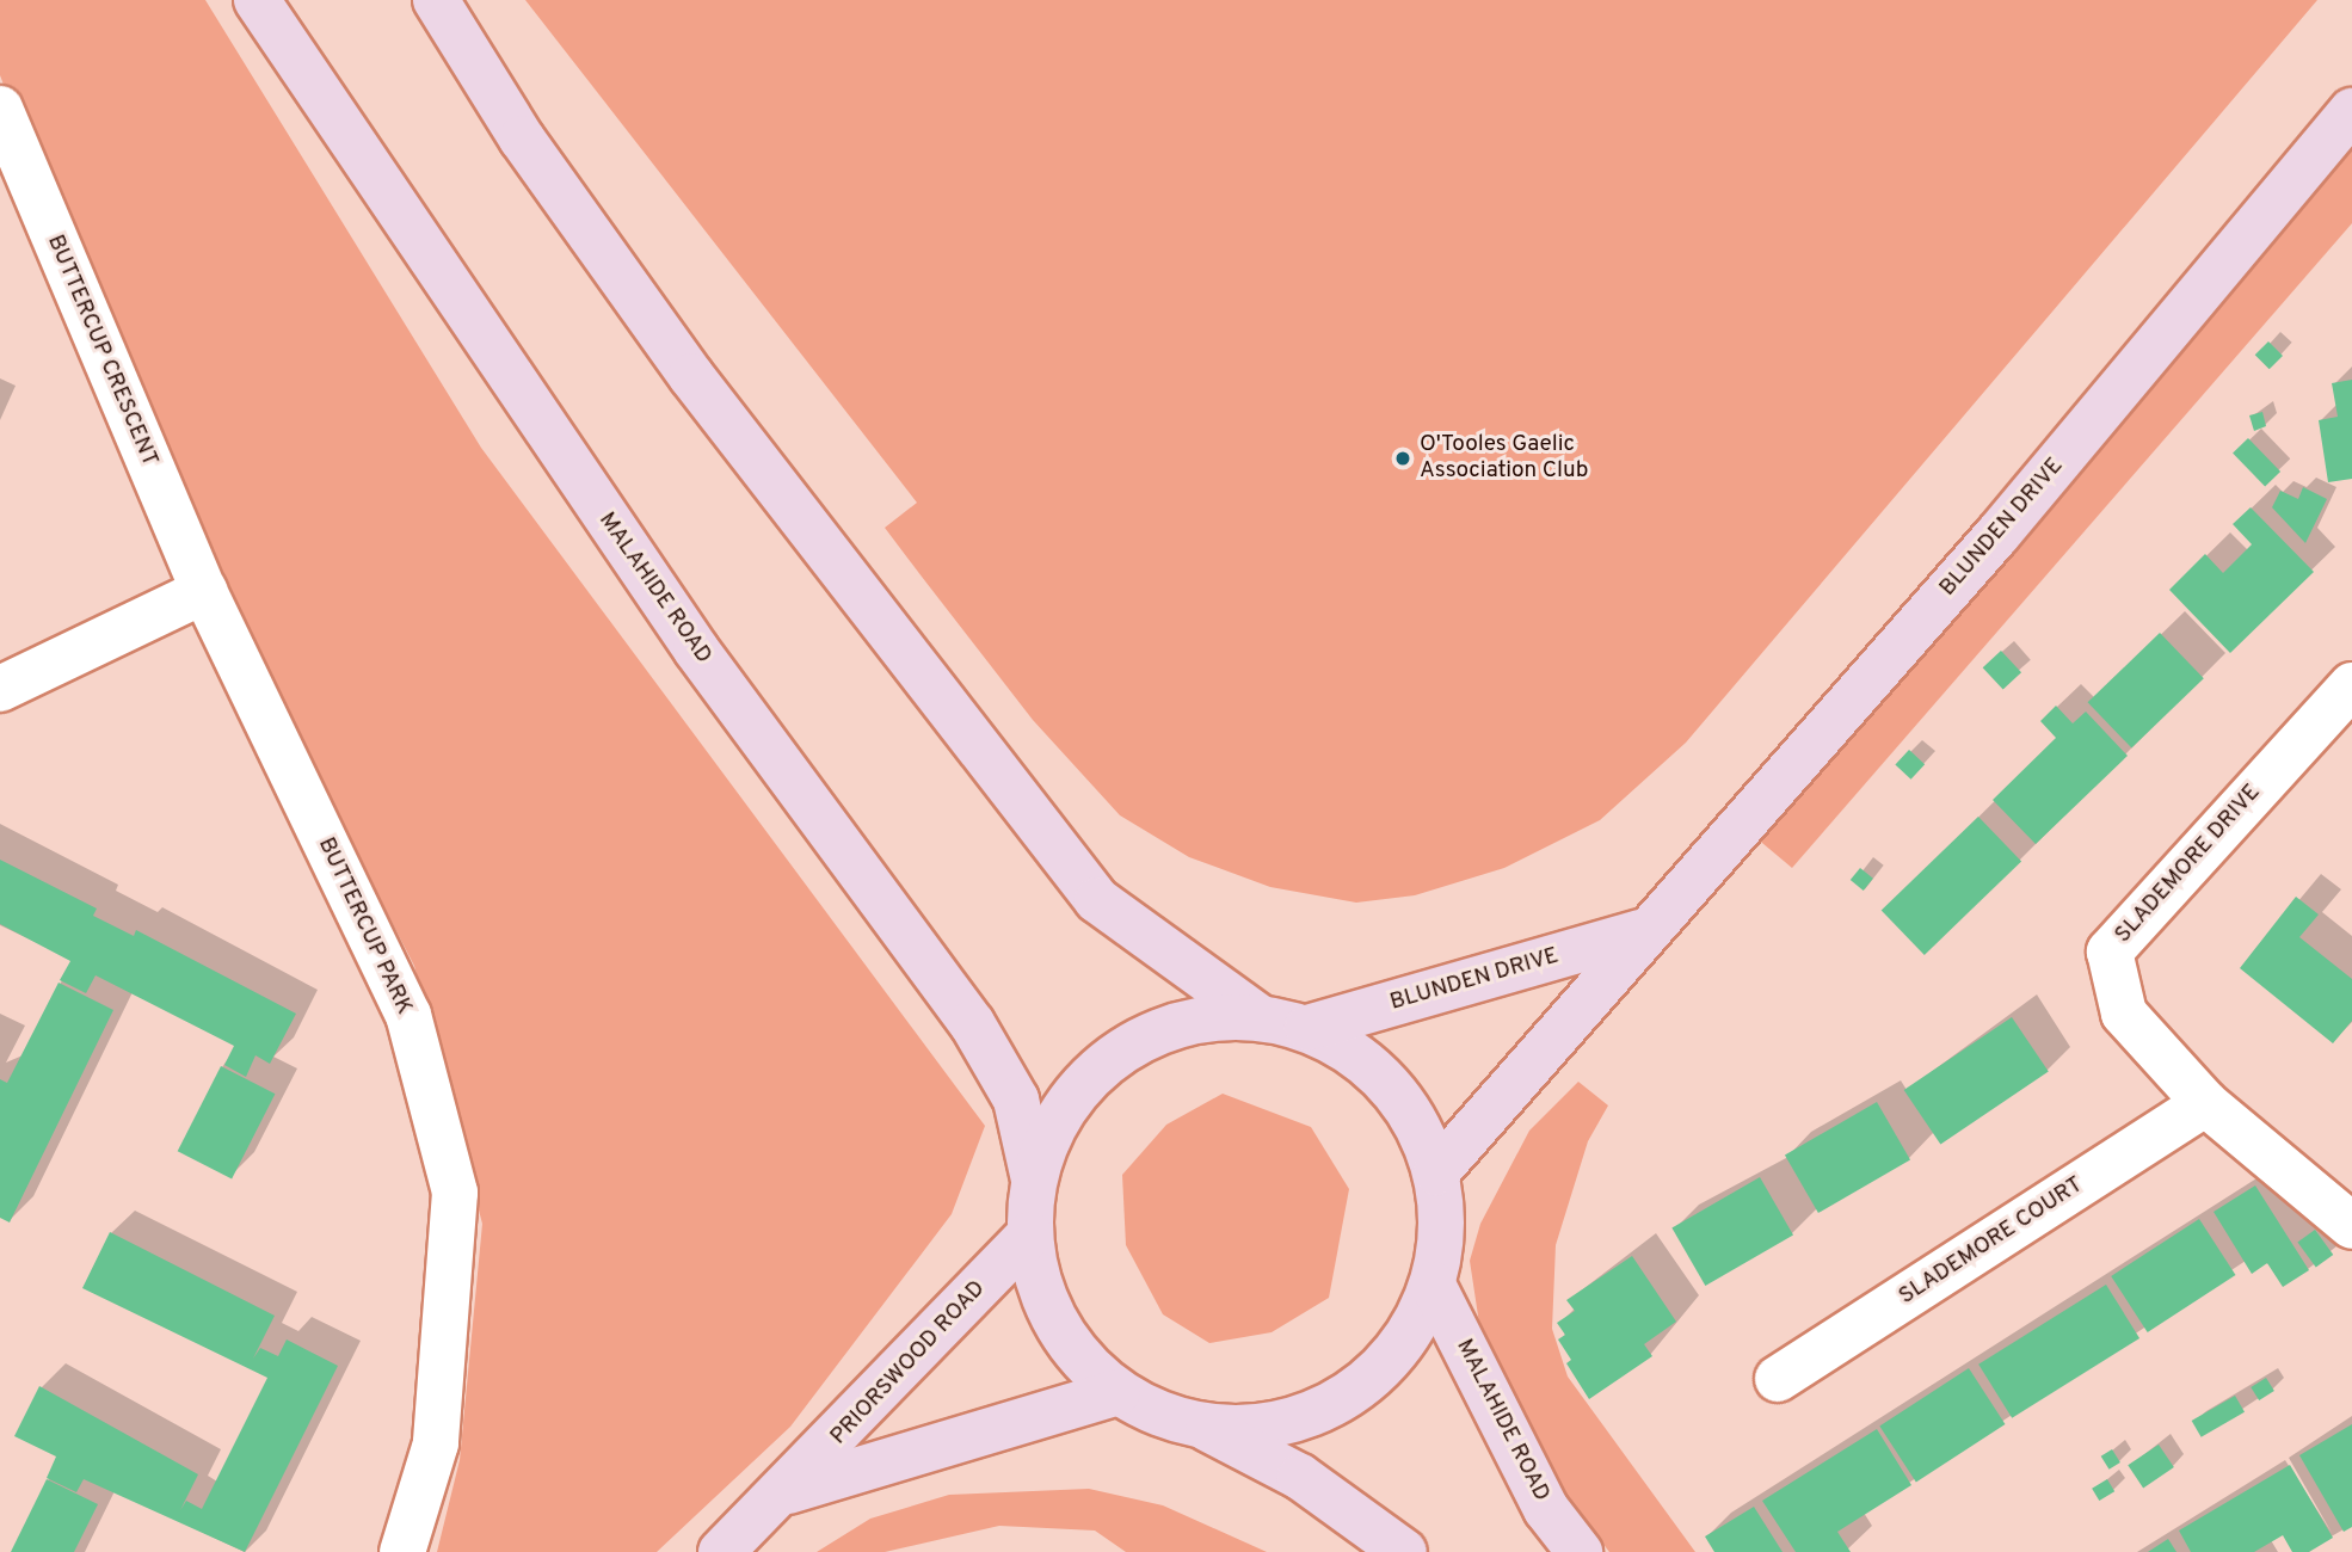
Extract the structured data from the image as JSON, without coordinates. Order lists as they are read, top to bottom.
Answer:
{
  "streets": {
    "main road": ["BLUNDEN DRIVE", "MALAHIDE ROAD", "PRIORSWOOD ROAD"],
    "street": [
      "BUTTERCUP CRESCENT",
      "SLADEMORE DRIVE",
      "BUTTERCUP PARK",
      "SLADEMORE COURT"
    ]
  },
  "crossings": [
    ["BUTTERCUP CRESCENT", "BUTTERCUP PARK"],
    ["SLADEMORE DRIVE", "SLADEMORE COURT"]
  ],
  "places": ["O'Tooles Gaelic Association Club"]
}
